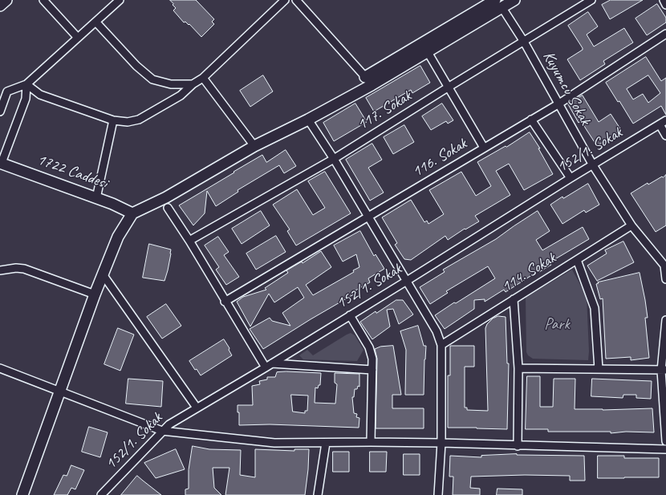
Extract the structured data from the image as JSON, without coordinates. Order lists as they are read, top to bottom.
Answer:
{
  "streets": {
    "street": [
      "Kuyumcu Sokak",
      "117. Sokak",
      "152/1. Sokak",
      "116. Sokak",
      "1722 Caddesi",
      "114. Sokak"
    ]
  },
  "crossings": [
    ["Kuyumcu Sokak", "117. Sokak"],
    ["Kuyumcu Sokak", "152/1. Sokak"],
    ["Kuyumcu Sokak", "116. Sokak"],
    ["Kuyumcu Sokak", "114. Sokak"]
  ],
  "parks": ["Park"]
}
